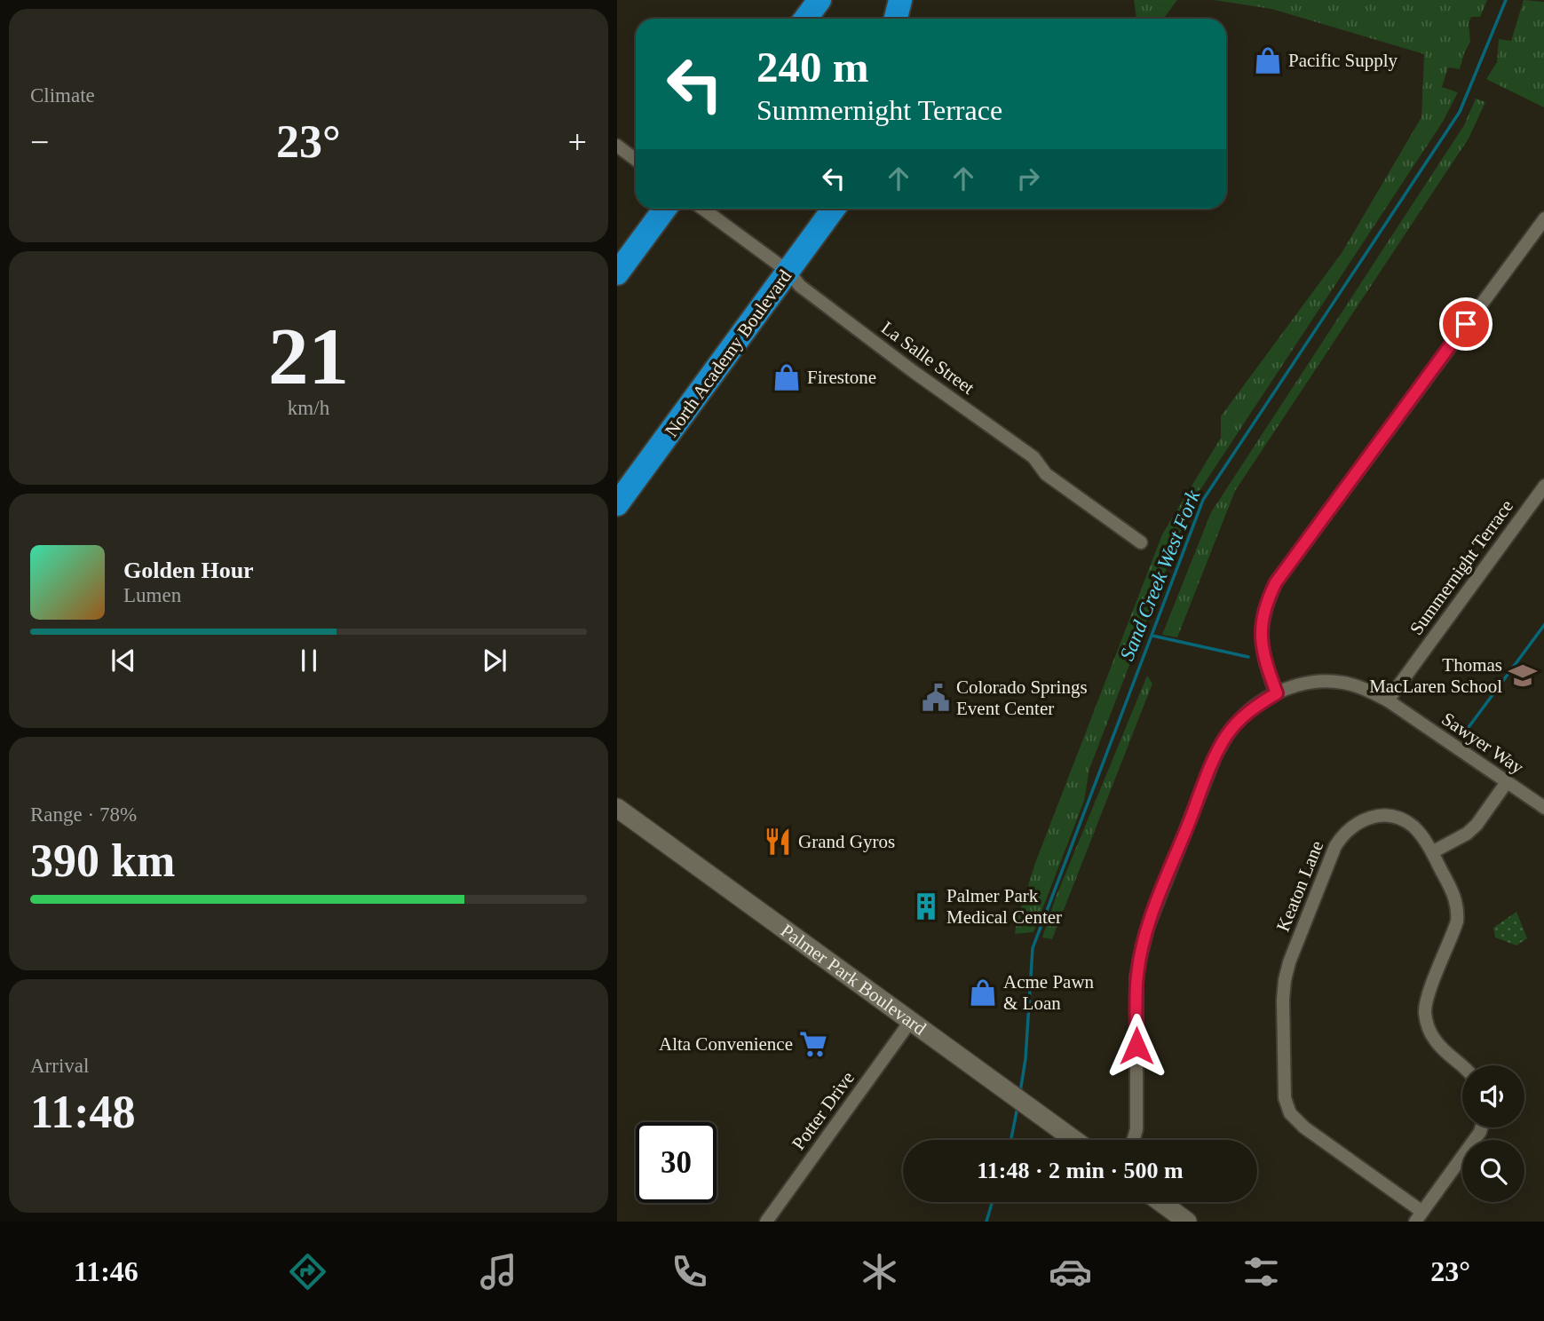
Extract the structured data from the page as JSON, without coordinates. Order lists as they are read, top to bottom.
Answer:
{
  "streets": {
    "highway": ["North Academy Boulevard"],
    "main road": ["Palmer Park Boulevard"],
    "street": [
      "La Salle Street",
      "Summernight Terrace",
      "Sawyer Way",
      "Keaton Lane",
      "Potter Drive"
    ]
  },
  "crossings": [
    ["North Academy Boulevard", "La Salle Street"],
    ["Summernight Terrace", "Sawyer Way"],
    ["Palmer Park Boulevard", "Potter Drive"]
  ],
  "water": ["Sand Creek West Fork"],
  "places": {
    "shop": ["Pacific Supply", "Firestone", "Acme Pawn & Loan"],
    "school or university": ["Thomas MacLaren School"],
    "public building": ["Colorado Springs Event Center"],
    "restaurant": ["Grand Gyros"],
    "building": ["Palmer Park Medical Center"],
    "supermarket": ["Alta Convenience"]
  },
  "page": {
    "tile": [
      "Climate",
      ["21", "km/h"],
      ["Range · 78%", "390 km"],
      ["Arrival", "11:48"]
    ],
    "turn": ["240 m", "Summernight Terrace"],
    "heat": ["−", "23°", "+"],
    "song": ["Golden Hour", "Lumen"],
    "limit": "30",
    "trip": "11:48 · 2 min · 500 m",
    "tabs": ["11:46", "23°"]
  }
}
